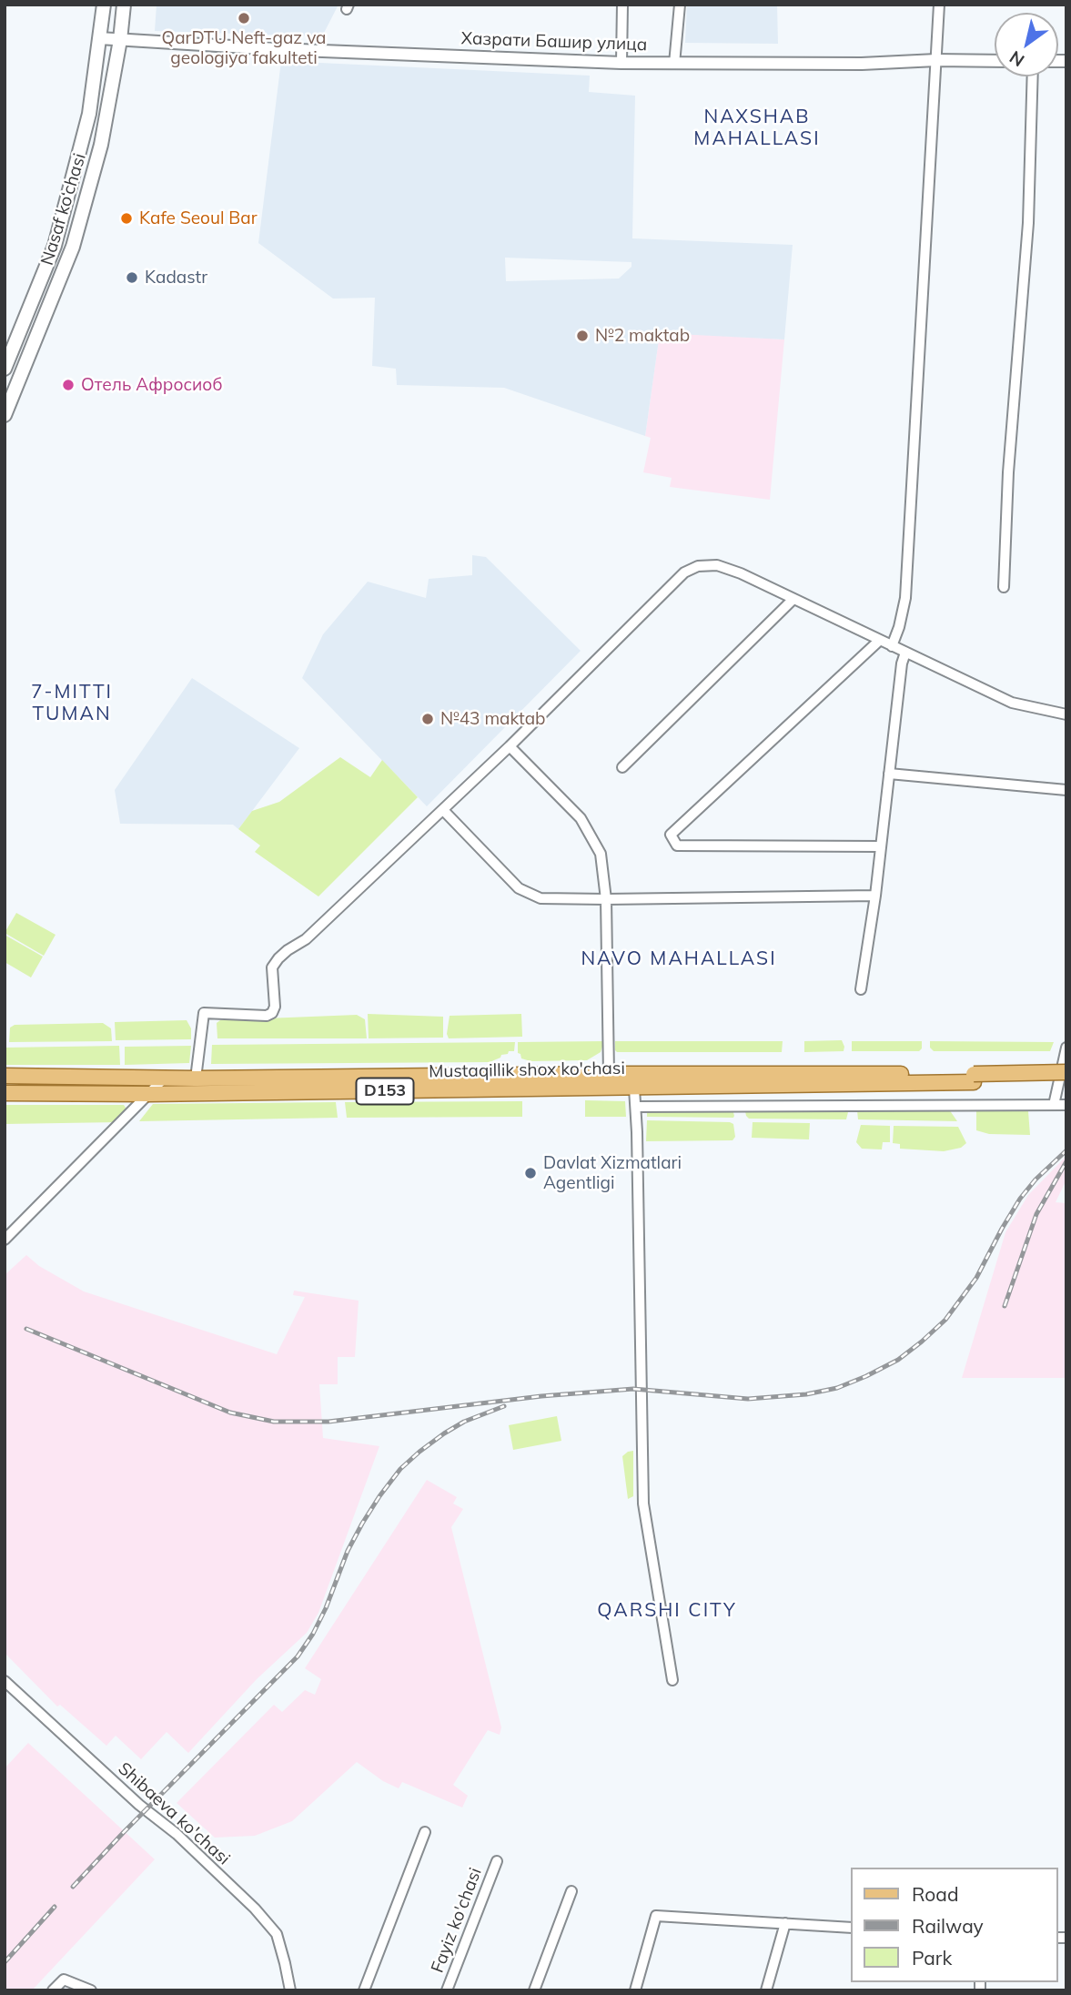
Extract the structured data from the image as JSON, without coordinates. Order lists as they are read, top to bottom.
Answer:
{
  "streets": {
    "main road": ["Nasaf ko‘chasi", "Mustaqillik shox ko'chasi", "D153"],
    "street": ["Хазрати Башир улица", "Shibaeva ko'chasi", "Fayiz ko'chasi"]
  },
  "crossings": [
    ["Хазрати Башир улица", "Nasaf ko‘chasi"],
    ["Mustaqillik shox ko'chasi", "D153"]
  ],
  "districts": [
    "NAXSHAB MAHALLASI",
    "7-MITTI TUMAN",
    "NAVO MAHALLASI",
    "QARSHI CITY"
  ],
  "places": [
    "QarDTU Neft-gaz va geologiya fakulteti",
    "Kafe Seoul Bar",
    "Kadastr",
    "№2 maktab",
    "Отель Афросиоб",
    "№43 maktab",
    "Davlat Xizmatlari Agentligi"
  ],
  "legend": ["Road", "Railway", "Park"],
  "north": "bottom left"
}
